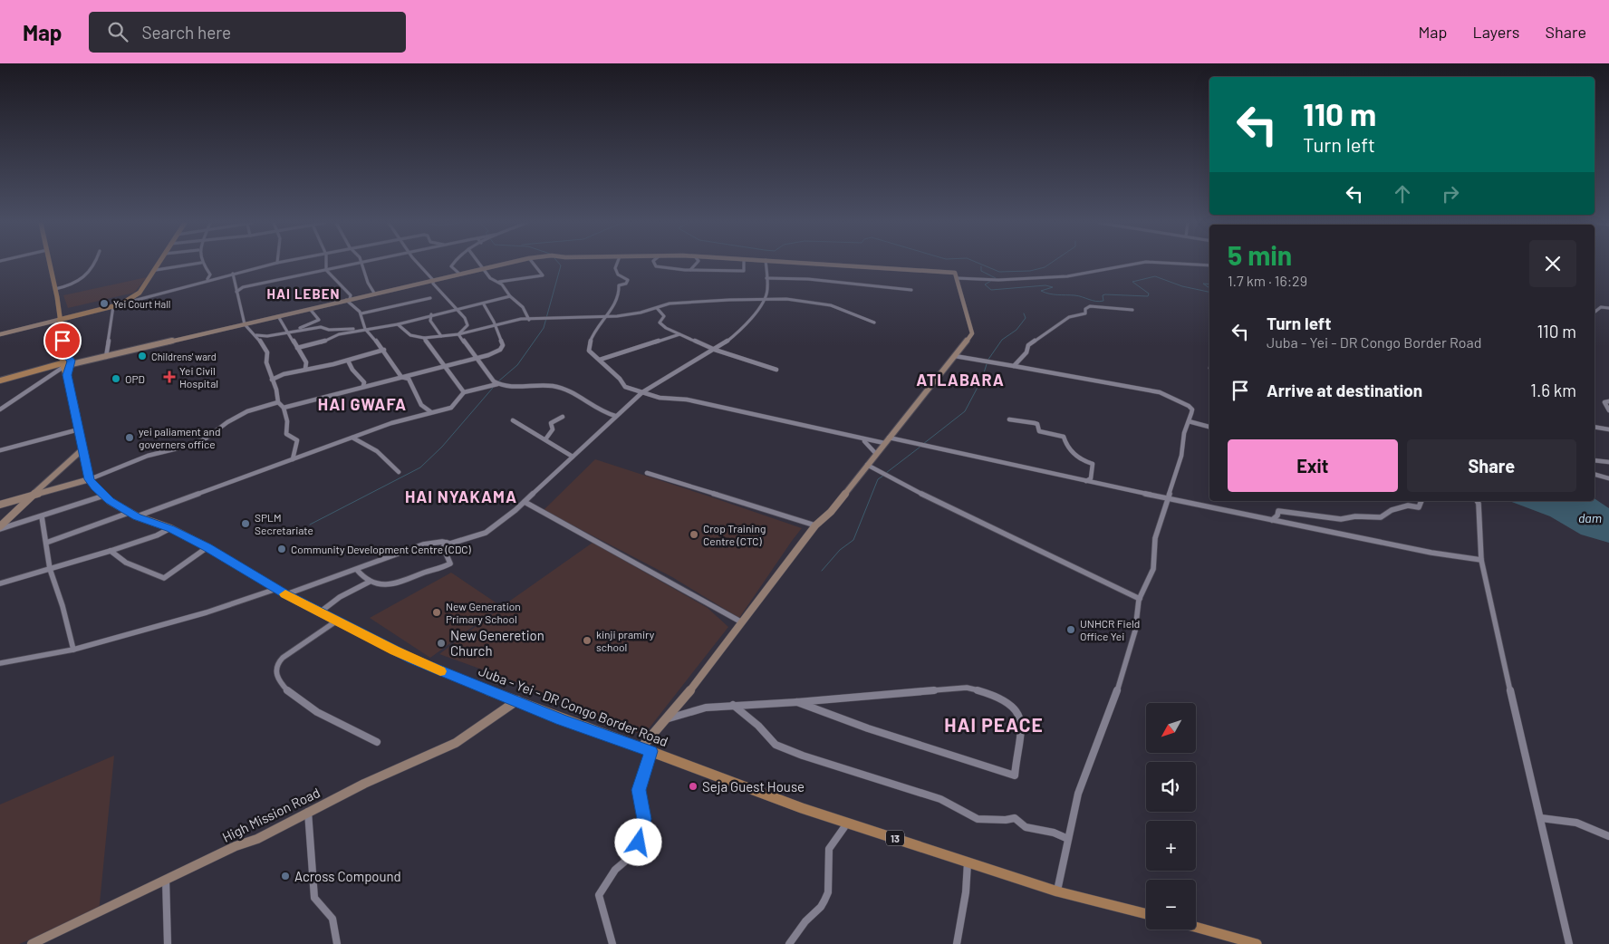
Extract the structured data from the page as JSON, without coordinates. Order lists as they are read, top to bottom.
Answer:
{
  "streets": {
    "main road": ["Juba - Yei - DR Congo Border Road", "13"],
    "street": ["High Mission Road"]
  },
  "crossings": [
    ["Juba - Yei - DR Congo Border Road", "High Mission Road"]
  ],
  "districts": [
    "HAI LEBEN",
    "ATLABARA",
    "HAI GWAFA",
    "HAI NYAKAMA",
    "HAI PEACE"
  ],
  "water": ["dam"],
  "places": {
    "other": [
      "Yei Court Hall",
      "Childrens' ward",
      "OPD",
      "yei paliament and governers office",
      "SPLM Secretariate",
      "Crop Training Centre (CTC)",
      "Community Development Centre (CDC)",
      "New Generation Primary School",
      "UNHCR Field Office Yei",
      "kinji pramiry school",
      "New Generetion Church",
      "Seja Guest House",
      "Across Compound"
    ],
    "health": ["Yei Civil Hospital"]
  },
  "north": "bottom left",
  "page": {
    "header": "Map",
    "search": "Search here",
    "nav": ["Map", "Layers", "Share"],
    "turn": ["110 m", "Turn left"],
    "heading": ["5 min", "1.7 km · 16:29"],
    "list": [
      {
        "name": "Turn left",
        "note": "Juba - Yei - DR Congo Border Road",
        "value": "110 m"
      },
      {
        "name": "Arrive at destination",
        "value": "1.6 km"
      }
    ],
    "buttons": ["Exit", "Share"],
    "map_buttons": ["+", "−"]
  }
}
